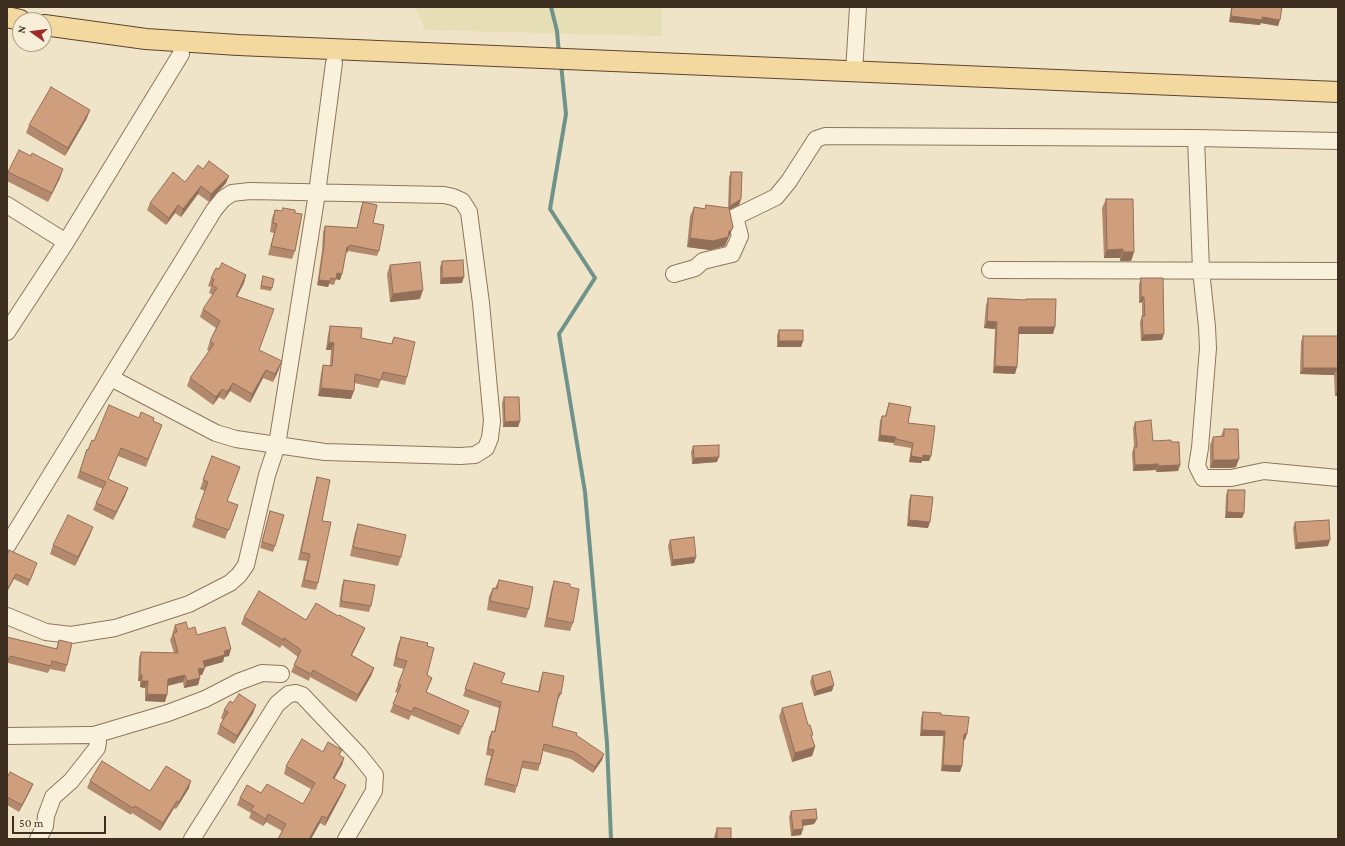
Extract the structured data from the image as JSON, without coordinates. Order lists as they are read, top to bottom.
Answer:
{
  "scale_bar": "50 m",
  "north": "left"
}
